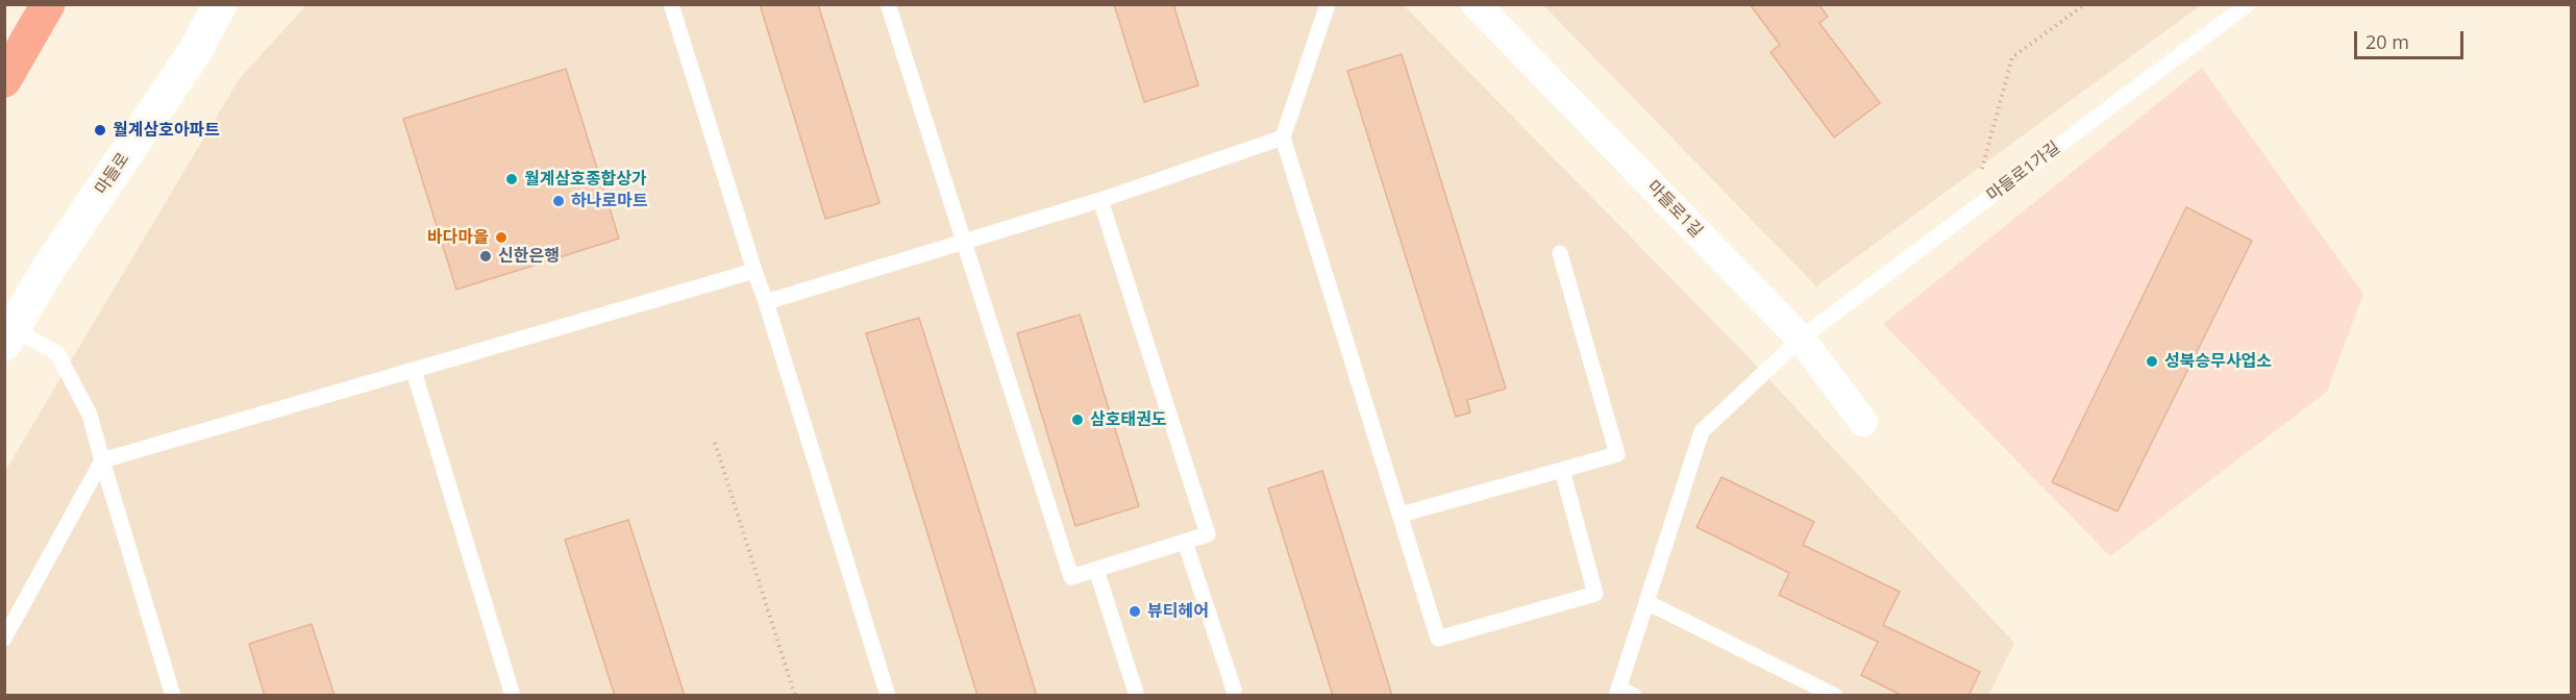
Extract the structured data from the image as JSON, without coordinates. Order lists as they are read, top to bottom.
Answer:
{
  "streets": {
    "main road": ["마들로"],
    "street": ["마들로1길"],
    "lane": ["마들로1가길"]
  },
  "crossings": [
    ["마들로1가길", "마들로1길"]
  ],
  "places": [
    "월계삼호아파트",
    "월계삼호종합상가",
    "하나로마트",
    "바다마을",
    "신한은행",
    "성북승무사업소",
    "삼호태권도",
    "뷰티헤어"
  ],
  "scale_bar": "20 m"
}
